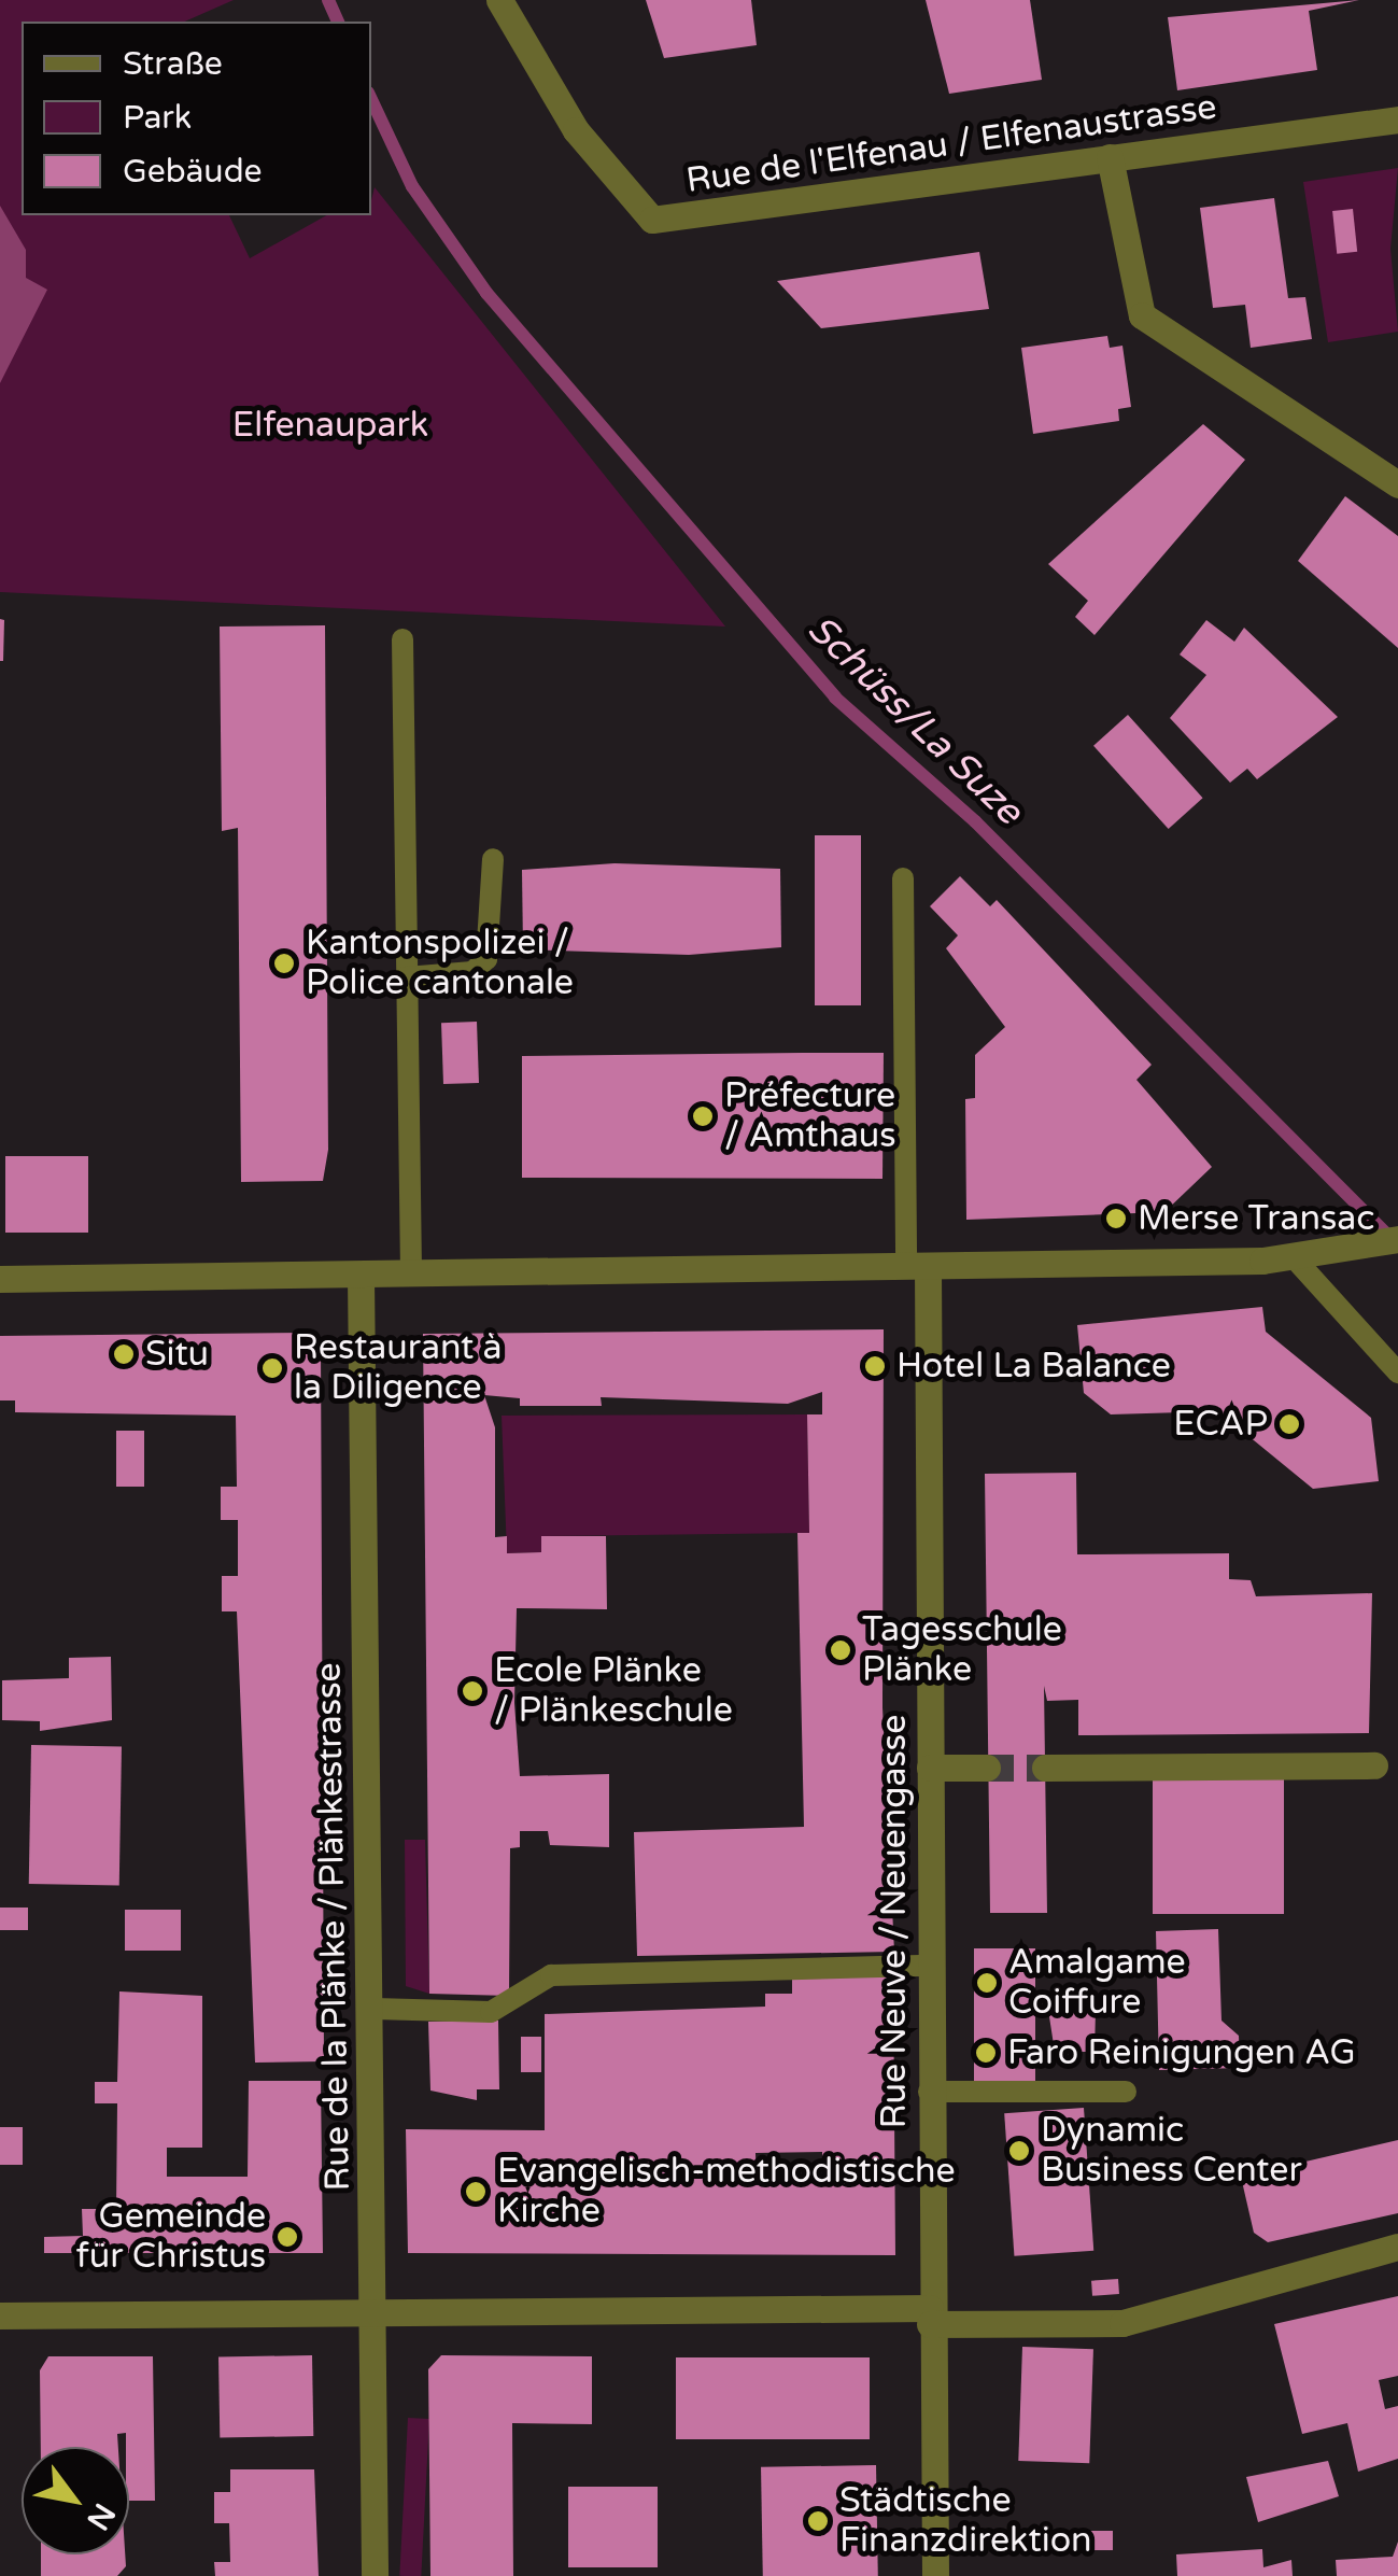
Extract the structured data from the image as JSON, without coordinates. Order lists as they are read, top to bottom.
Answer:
{
  "streets": {
    "street": ["Rue de l'Elfenau / Elfenaustrasse", "Rue Neuve / Neuengasse", "Rue de la Plänke / Plänkestrasse"]
  },
  "water": ["Schüss/La Suze"],
  "parks": ["Elfenaupark"],
  "places": [
    "Kantonspolizei / Police cantonale",
    "Préfecture / Amthaus",
    "Merse Transac",
    "Situ",
    "Hotel La Balance",
    "Restaurant à la Diligence",
    "ECAP",
    "Tagesschule Plänke",
    "Ecole Plänke / Plänkeschule",
    "Amalgame Coiffure",
    "Faro Reinigungen AG",
    "Dynamic Business Center",
    "Evangelisch-methodistische Kirche",
    "Gemeinde für Christus",
    "Städtische Finanzdirektion"
  ],
  "legend": ["Straße", "Park", "Gebäude"],
  "north": "bottom right"
}
